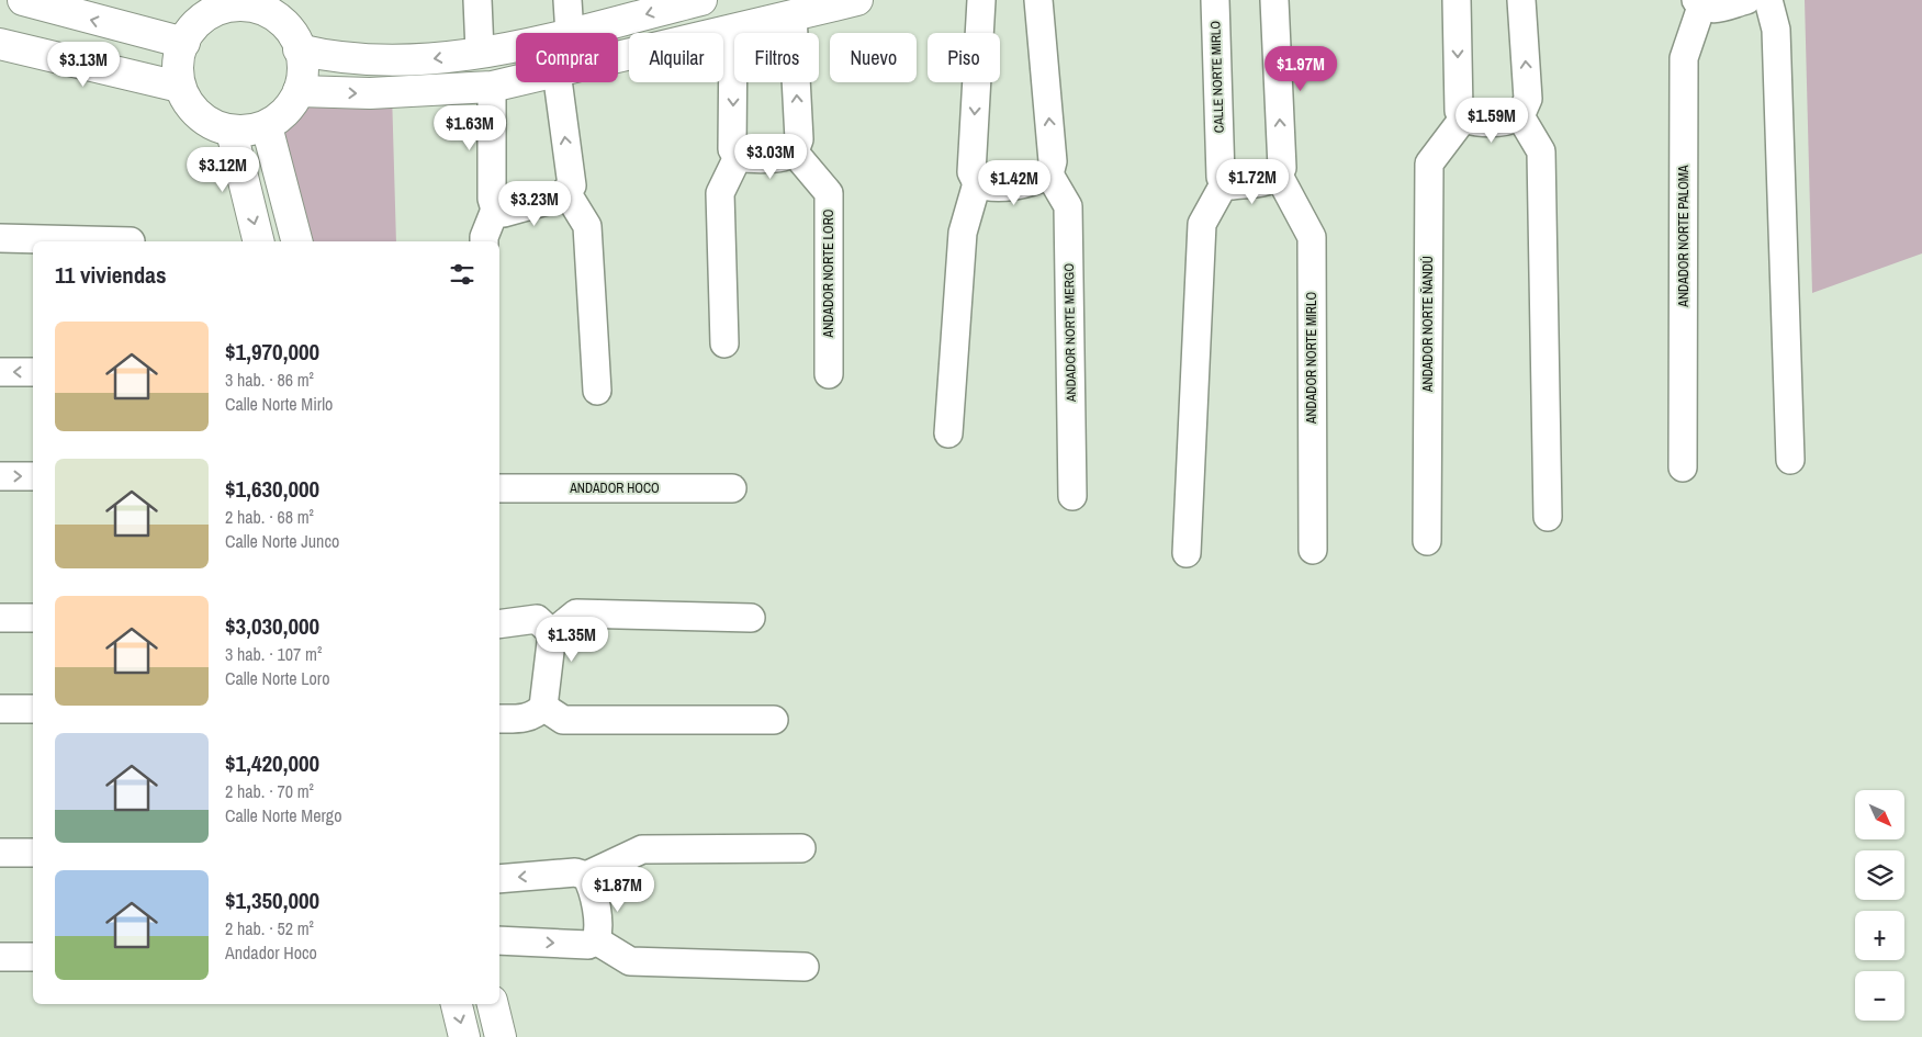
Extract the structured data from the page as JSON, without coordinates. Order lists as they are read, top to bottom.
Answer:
{
  "streets": {
    "street": [
      "CALLE NORTE MIRLO",
      "ANDADOR NORTE PALOMA",
      "ANDADOR NORTE LORO",
      "ANDADOR NORTE ÑANDÚ",
      "ANDADOR NORTE MERGO",
      "ANDADOR NORTE MIRLO",
      "ANDADOR HOCO"
    ]
  },
  "north": "bottom right",
  "page": {
    "chip": [
      "Comprar",
      "Alquilar",
      "Filtros",
      "Nuevo",
      "Piso"
    ],
    "price": [
      "$3.13M",
      "$1.97M",
      "$1.59M",
      "$1.63M",
      "$3.03M",
      "$3.12M",
      "$1.72M",
      "$1.42M",
      "$3.23M",
      "$1.35M",
      "$1.87M"
    ],
    "heading": "11 viviendas",
    "list": [
      {
        "name": "$1,970,000",
        "note": "3 hab. · 86 m² · Calle Norte Mirlo"
      },
      {
        "name": "$1,630,000",
        "note": "2 hab. · 68 m² · Calle Norte Junco"
      },
      {
        "name": "$3,030,000",
        "note": "3 hab. · 107 m² · Calle Norte Loro"
      },
      {
        "name": "$1,420,000",
        "note": "2 hab. · 70 m² · Calle Norte Mergo"
      },
      {
        "name": "$1,350,000",
        "note": "2 hab. · 52 m² · Andador Hoco"
      }
    ],
    "map_buttons": ["+", "−"]
  }
}
